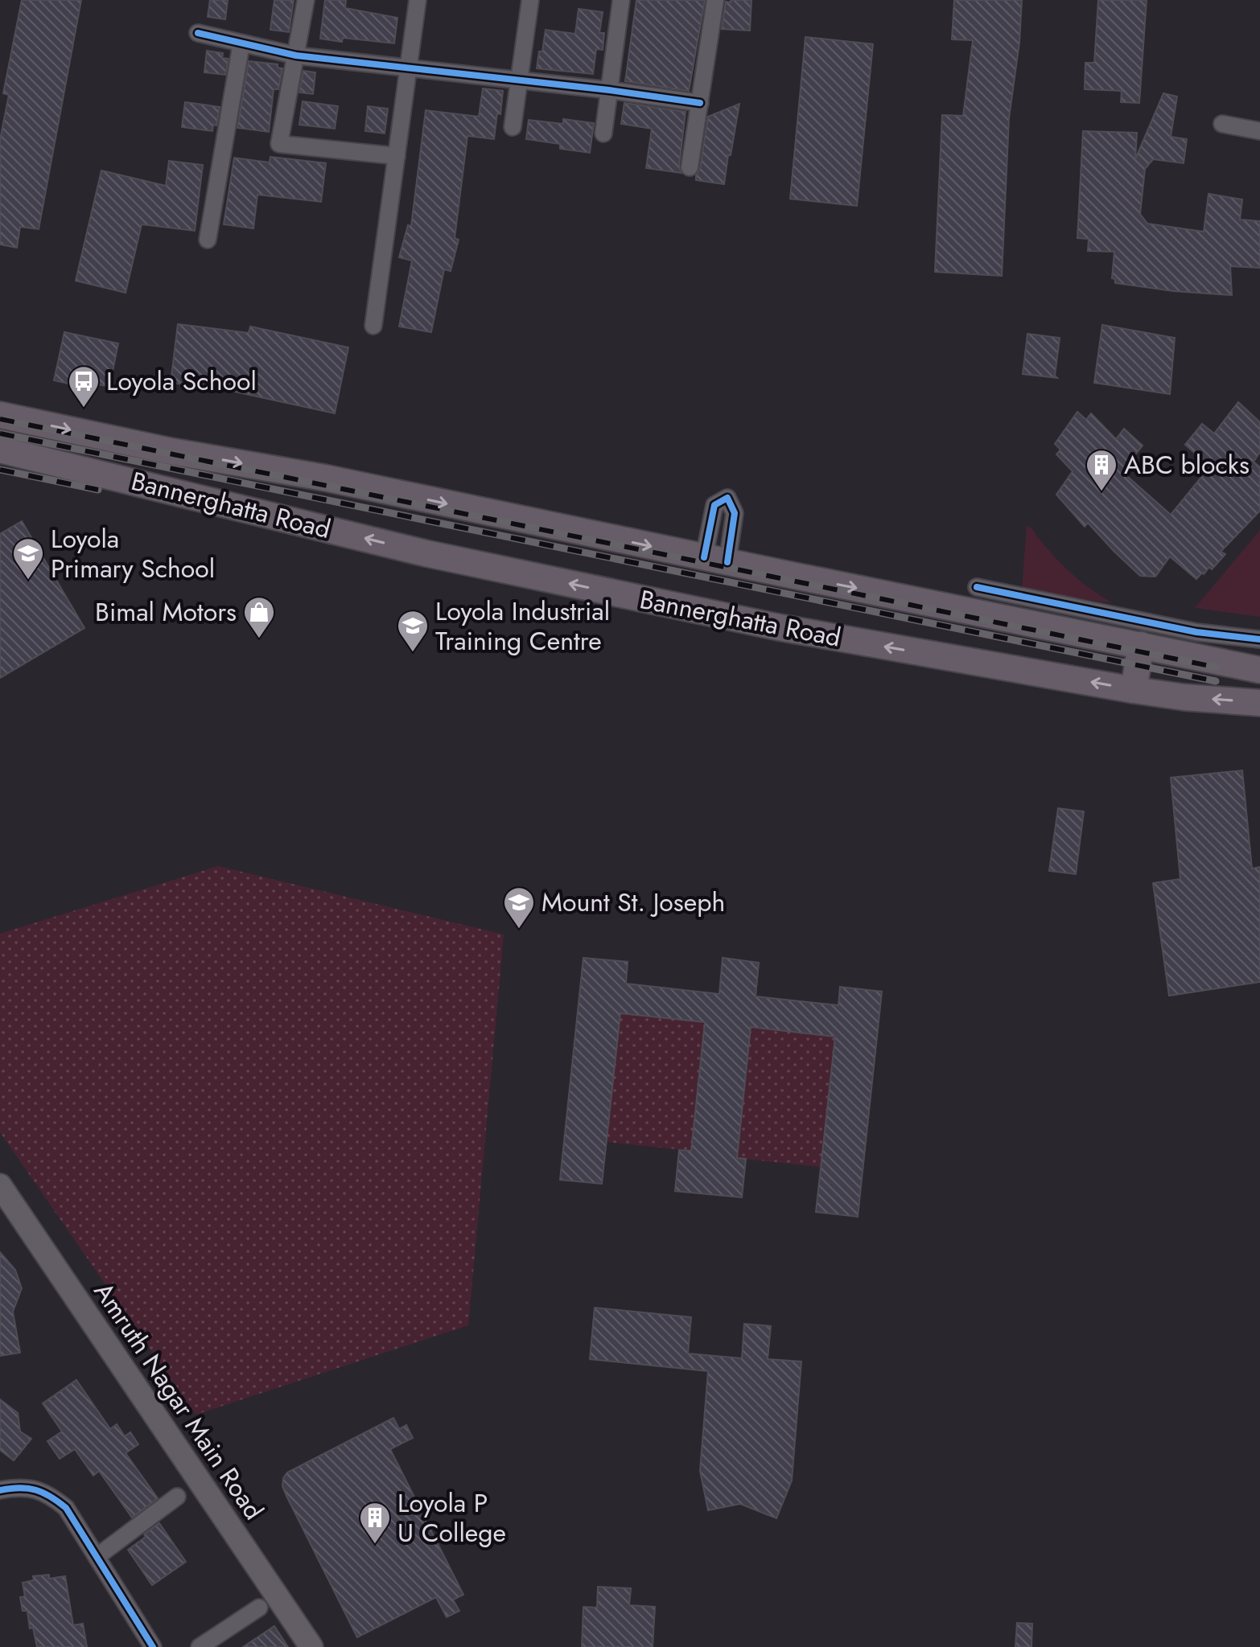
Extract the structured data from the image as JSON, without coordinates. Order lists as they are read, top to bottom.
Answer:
{
  "streets": {
    "main road": ["Bannerghatta Road", "Amruth Nagar Main Road"]
  },
  "places": {
    "bus stop": ["Loyola School"],
    "building": ["ABC blocks", "Loyola P U College"],
    "school or university": ["Loyola Primary School", "Loyola Industrial Training Centre", "Mount St. Joseph"],
    "shop": ["Bimal Motors"]
  }
}
